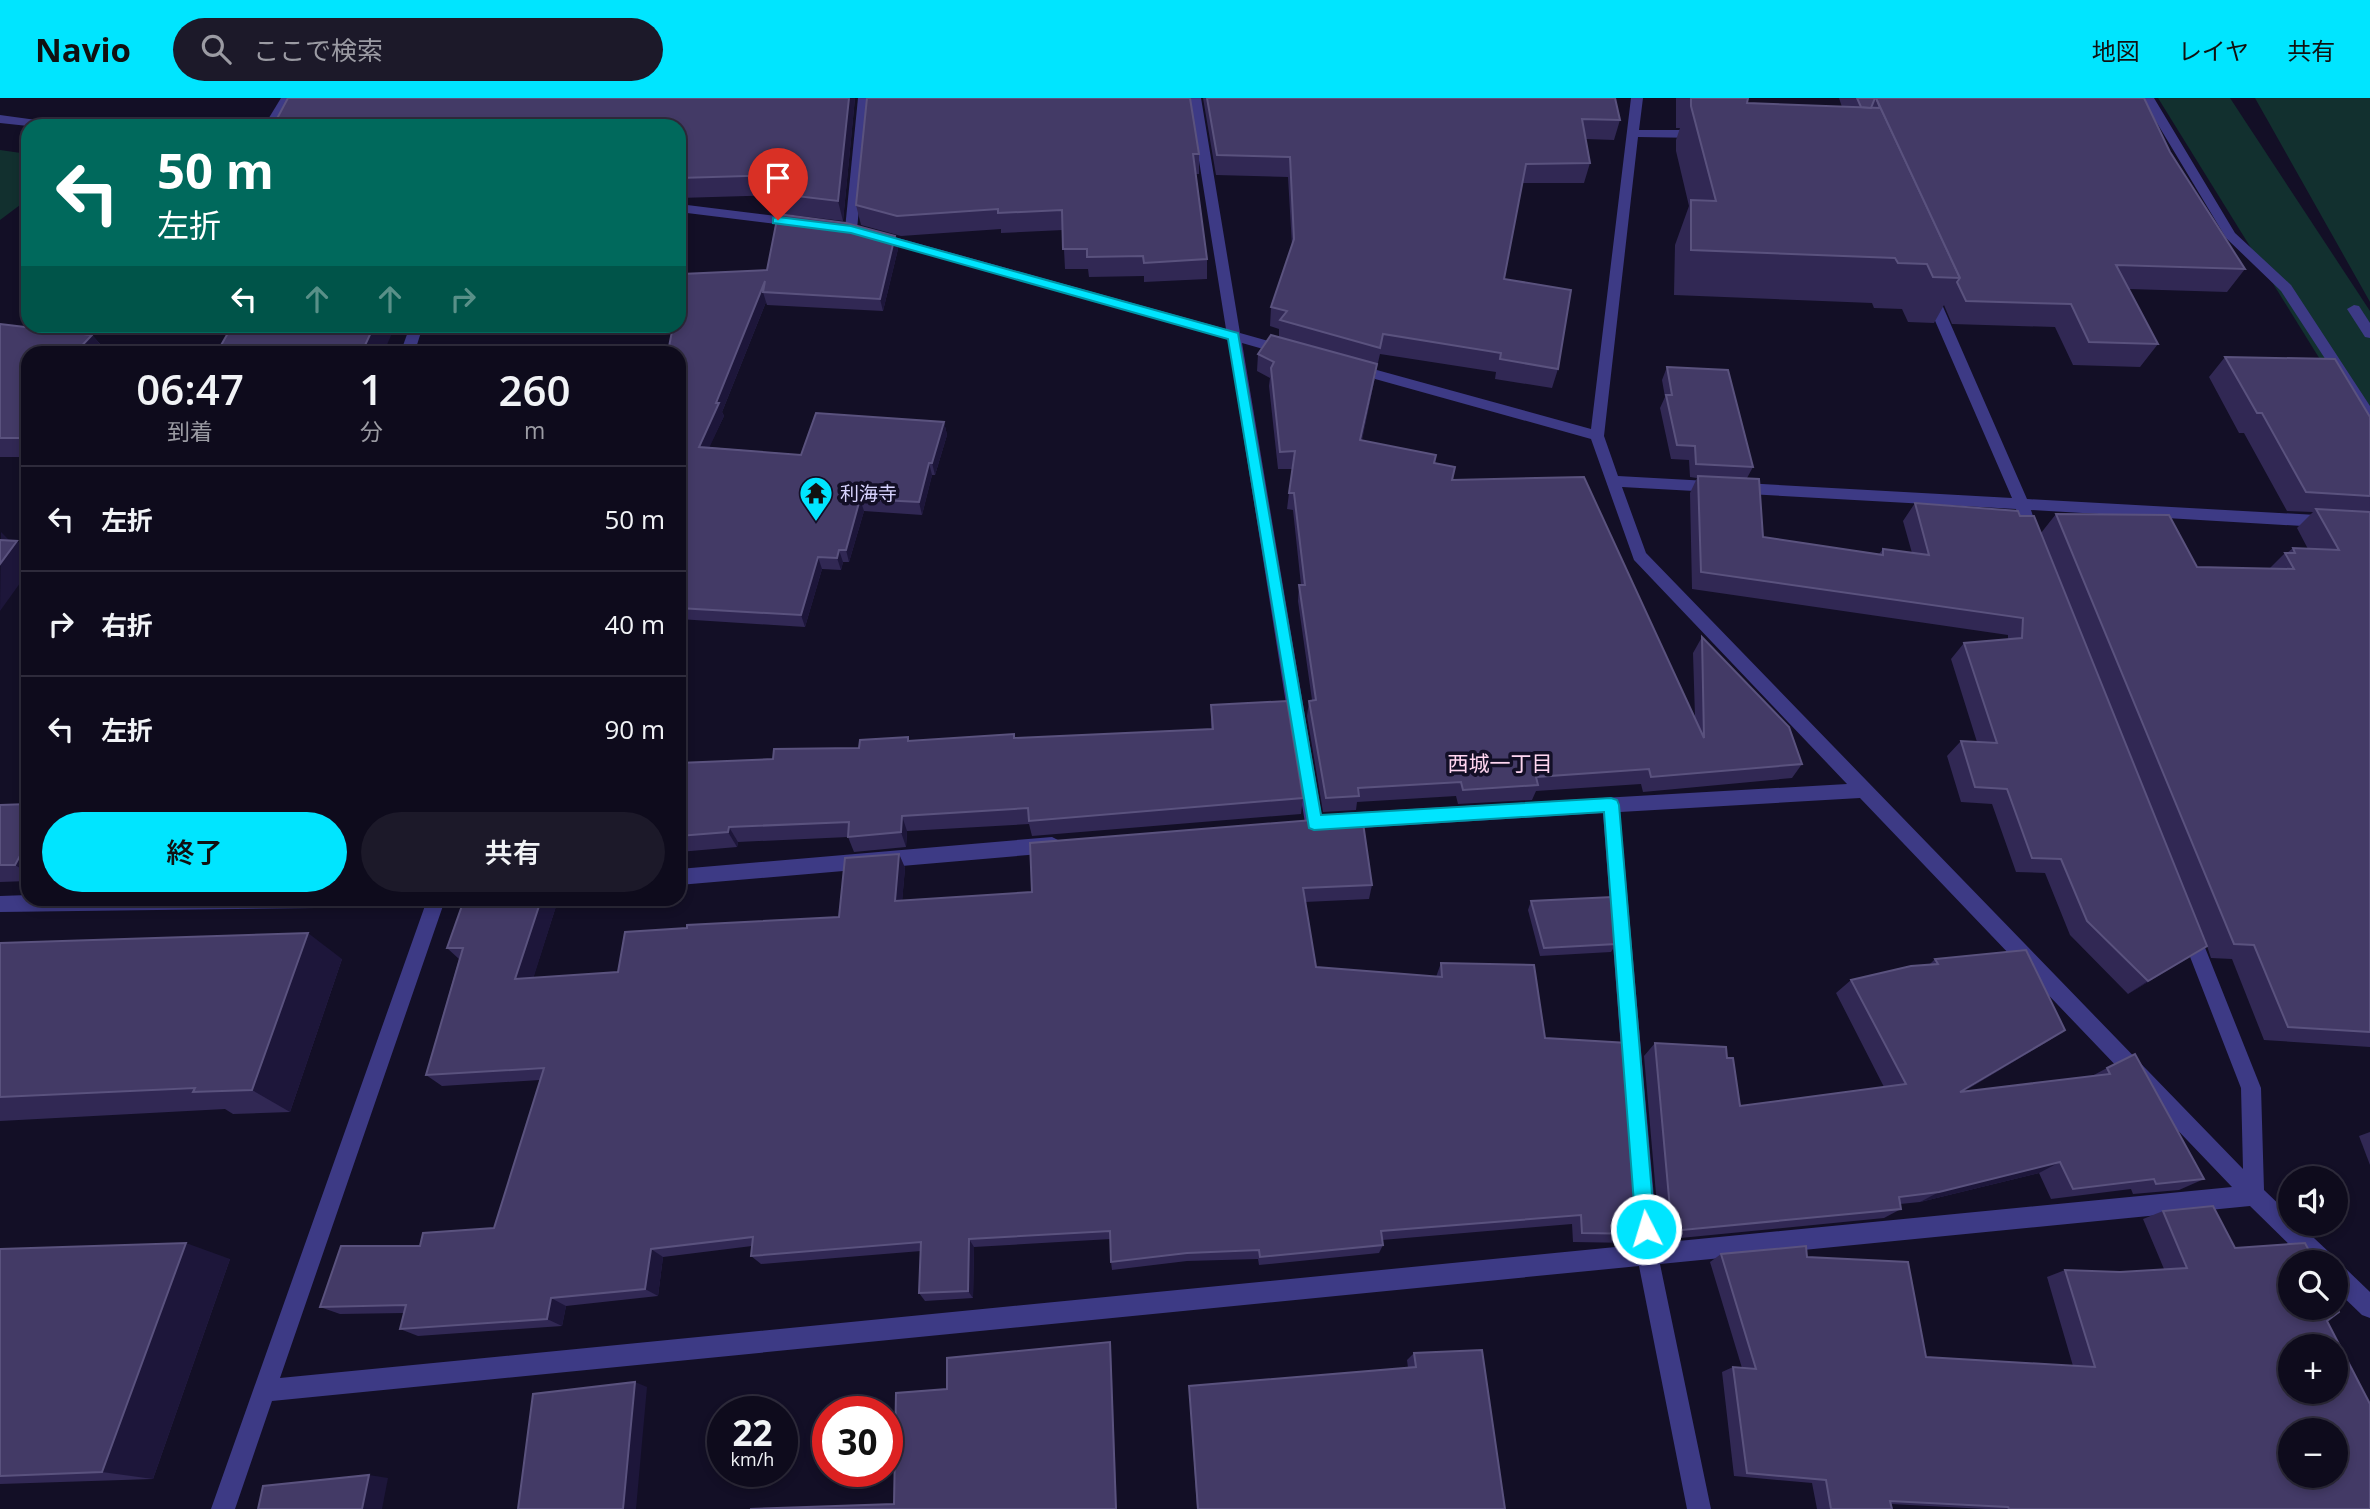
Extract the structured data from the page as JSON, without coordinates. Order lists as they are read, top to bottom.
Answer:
{
  "districts": ["西城一丁目"],
  "places": {
    "temple": ["利海寺"]
  },
  "page": {
    "header": "Navio",
    "search": "ここで検索",
    "nav": ["地図", "レイヤ", "共有"],
    "turn": ["50 m", "左折"],
    "eta": [
      "06:47",
      "到着",
      "1",
      "分",
      "260",
      "m"
    ],
    "list": [
      {
        "name": "左折",
        "value": "50 m"
      },
      {
        "name": "右折",
        "value": "40 m"
      },
      {
        "name": "左折",
        "value": "90 m"
      }
    ],
    "buttons": ["終了", "共有"],
    "map_buttons": ["+", "−"],
    "speed": "22 km/h",
    "limit": "30"
  }
}
